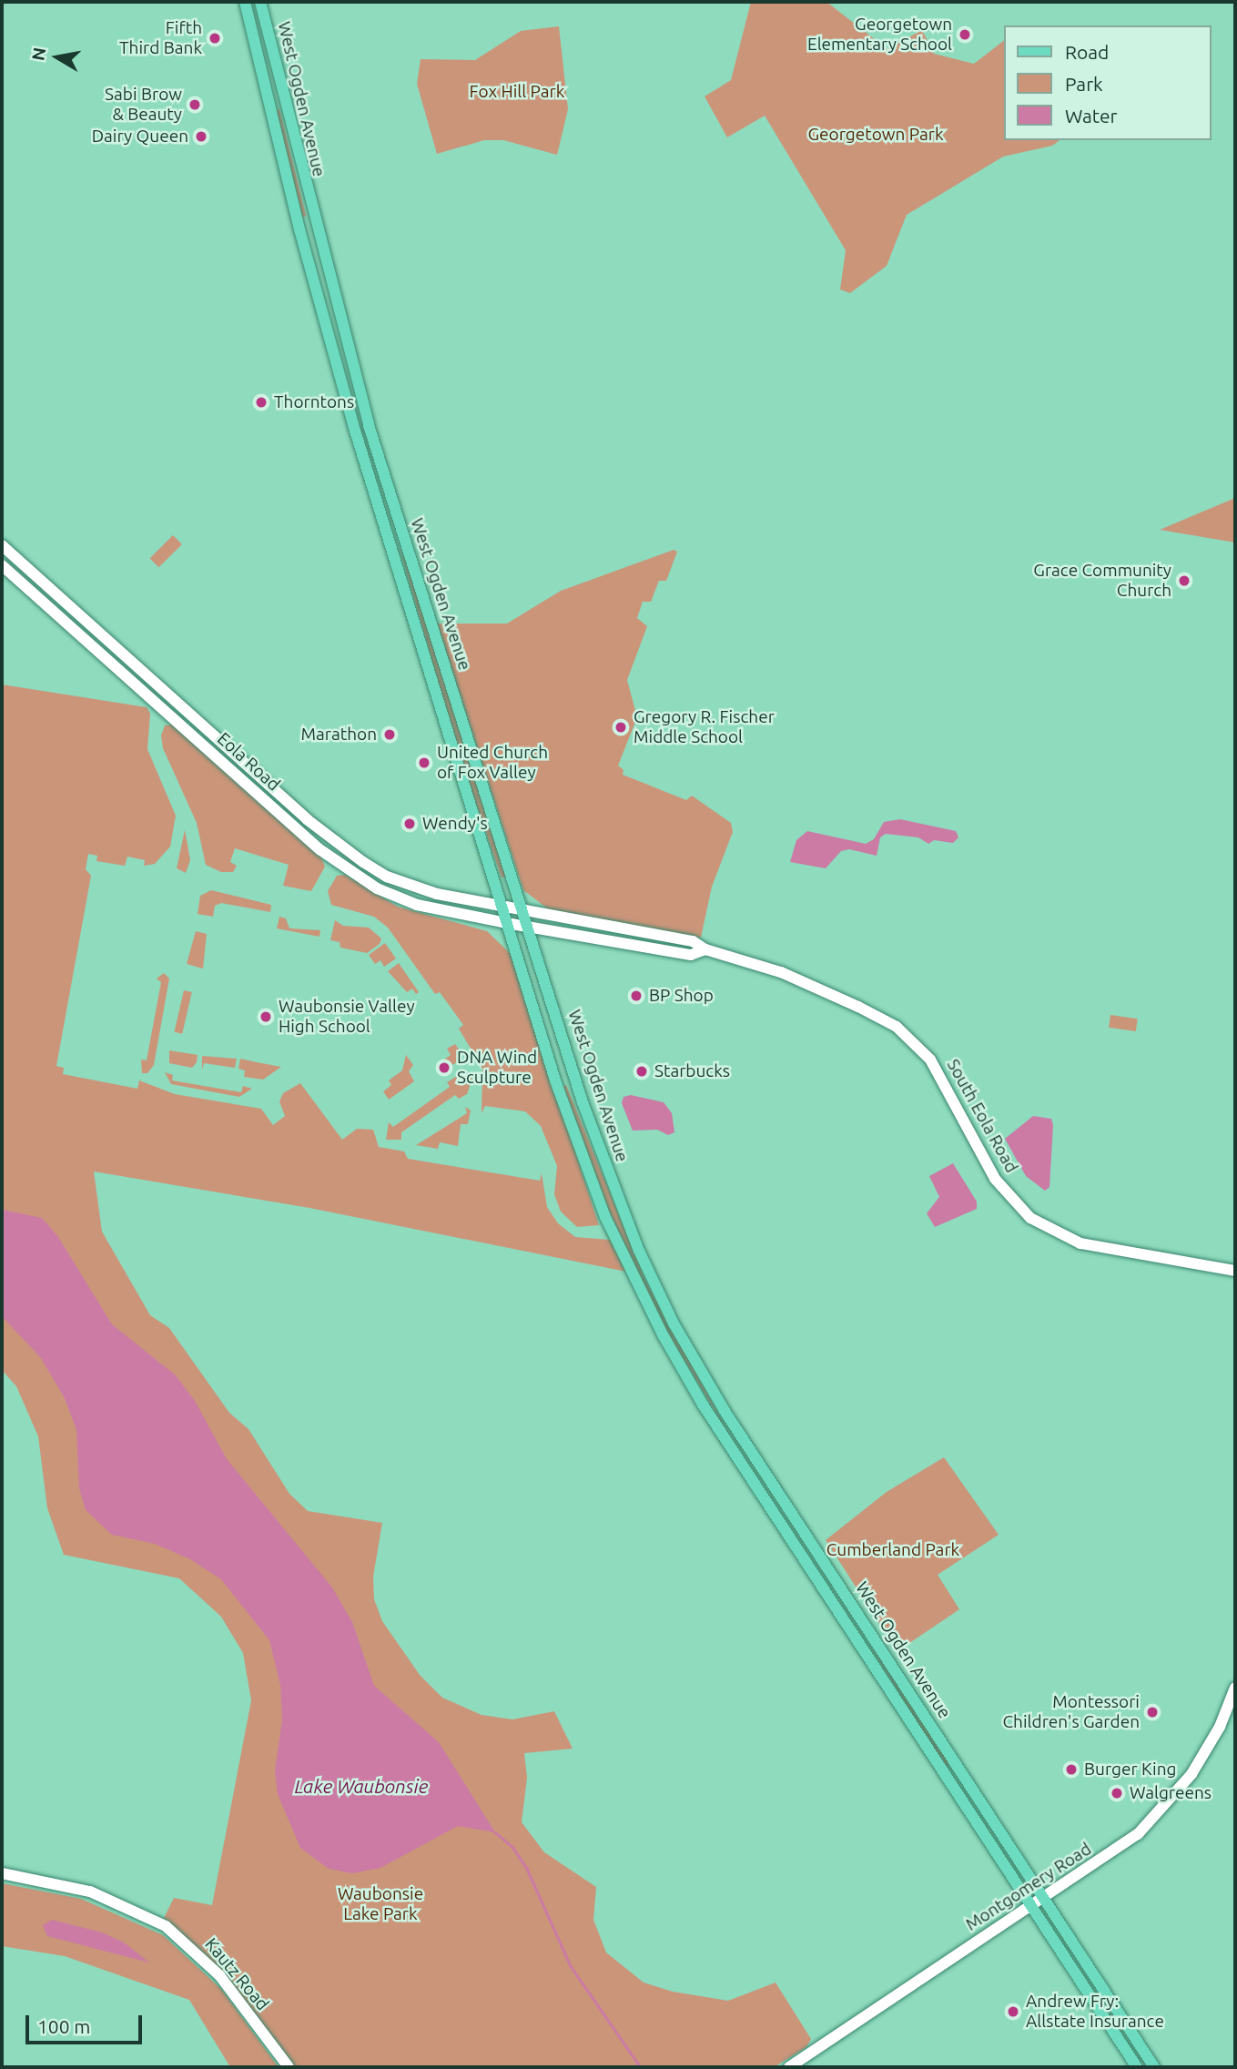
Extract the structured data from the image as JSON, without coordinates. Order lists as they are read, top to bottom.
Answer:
{
  "streets": {
    "main road": ["West Ogden Avenue"],
    "street": [
      "Eola Road",
      "South Eola Road",
      "Montgomery Road",
      "Kautz Road"
    ]
  },
  "crossings": [
    ["West Ogden Avenue", "Eola Road"],
    ["West Ogden Avenue", "South Eola Road"],
    ["West Ogden Avenue", "Montgomery Road"],
    ["Eola Road", "South Eola Road"]
  ],
  "water": ["Lake Waubonsie"],
  "parks": [
    "Fox Hill Park",
    "Georgetown Park",
    "Cumberland Park",
    "Waubonsie Lake Park"
  ],
  "places": [
    "Georgetown Elementary School",
    "Fifth Third Bank",
    "Sabi Brow & Beauty",
    "Dairy Queen",
    "Thorntons",
    "Grace Community Church",
    "Gregory R. Fischer Middle School",
    "Marathon",
    "United Church of Fox Valley",
    "Wendy's",
    "BP Shop",
    "Waubonsie Valley High School",
    "DNA Wind Sculpture",
    "Starbucks",
    "Montessori Children's Garden",
    "Burger King",
    "Walgreens",
    "Andrew Fry: Allstate Insurance"
  ],
  "legend": ["Road", "Park", "Water"],
  "scale_bar": "100 m",
  "north": "left"
}
